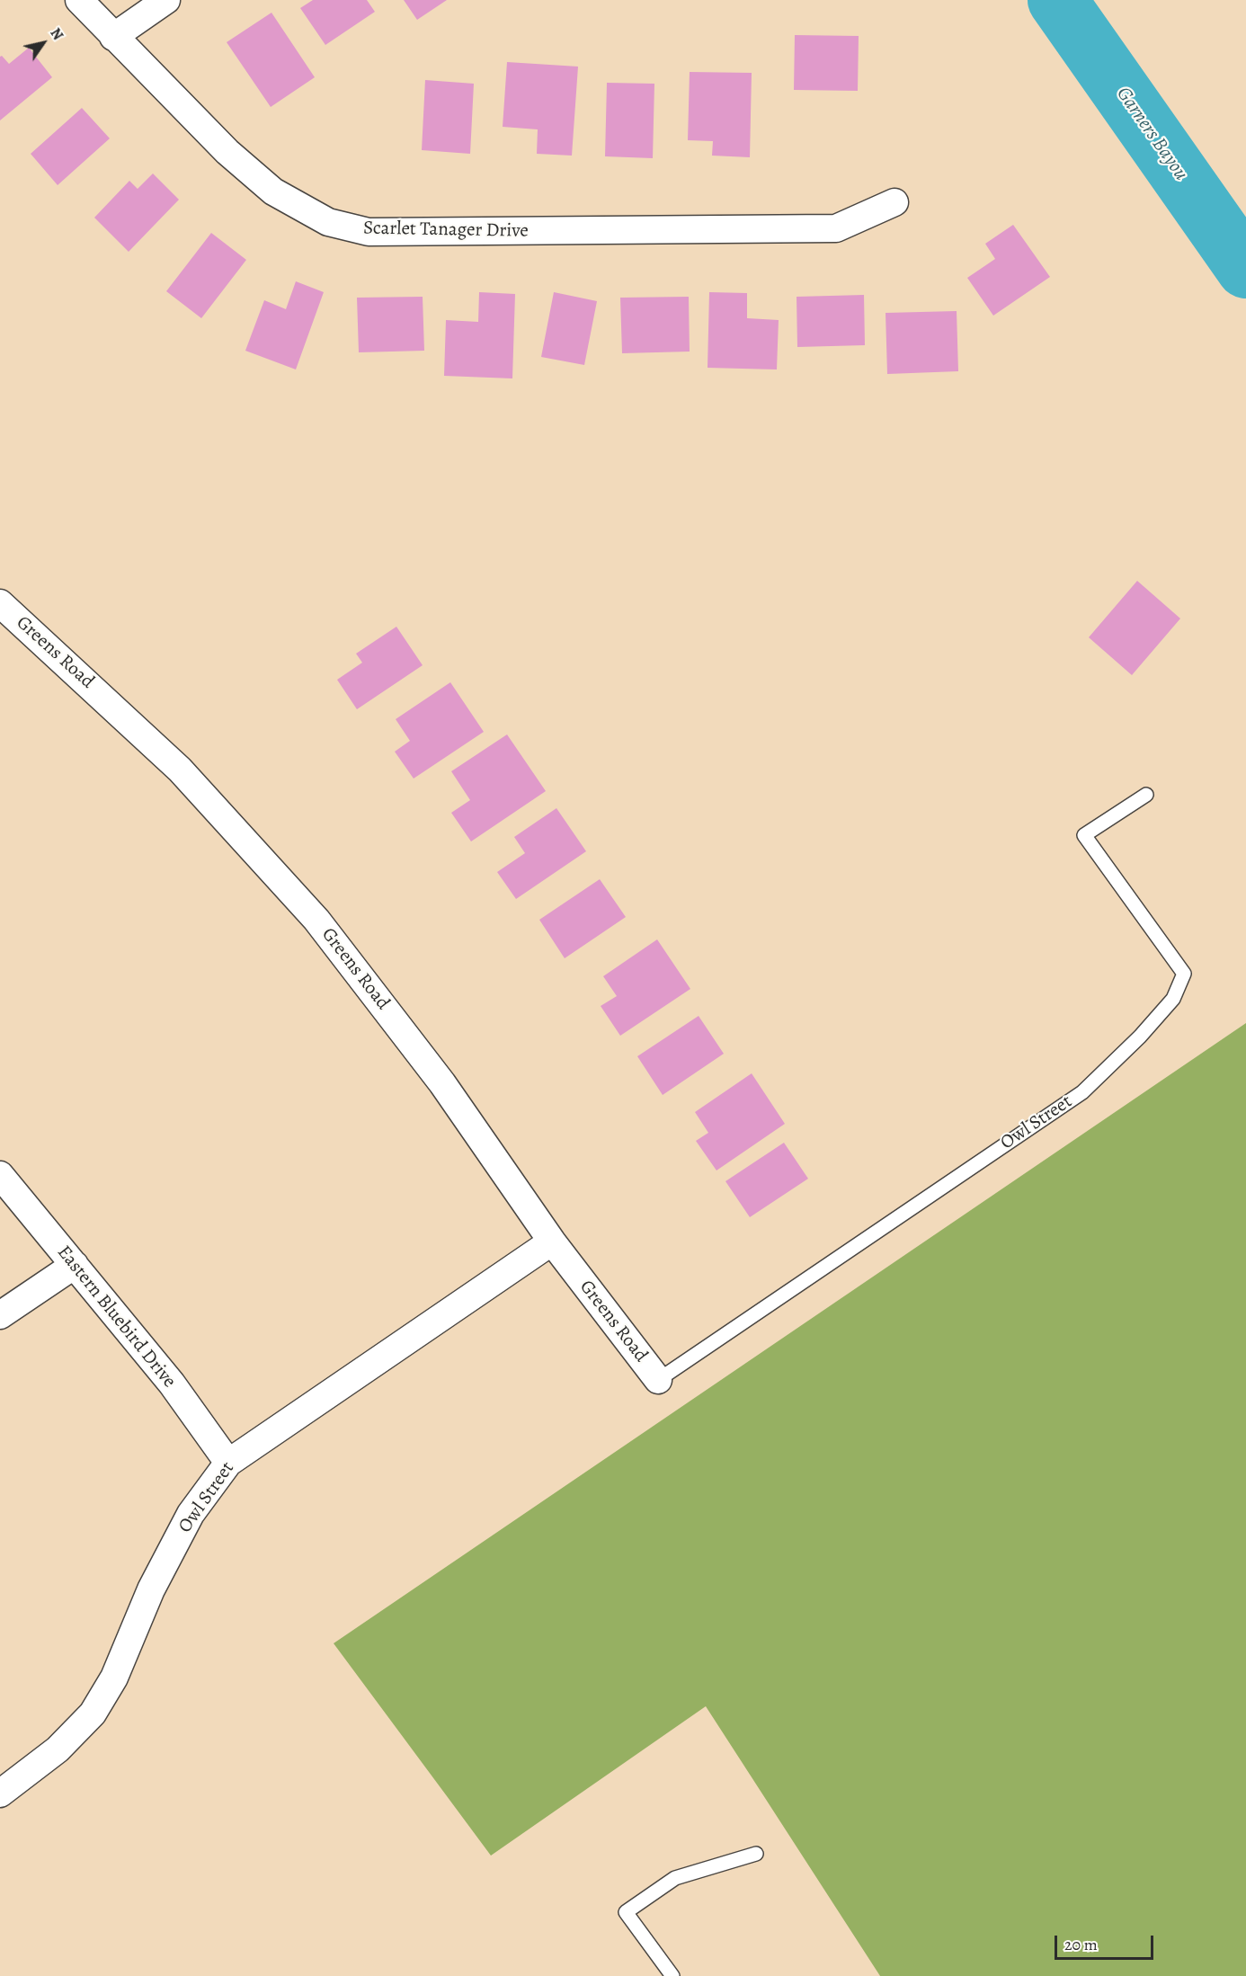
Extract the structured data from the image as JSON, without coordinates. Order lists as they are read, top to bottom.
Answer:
{
  "streets": {
    "street": [
      "Scarlet Tanager Drive",
      "Greens Road",
      "Owl Street",
      "Eastern Bluebird Drive"
    ]
  },
  "crossings": [
    ["Greens Road", "Owl Street"],
    ["Owl Street", "Eastern Bluebird Drive"]
  ],
  "water": ["Garners Bayou"],
  "scale_bar": "20 m",
  "north": "top right"
}
